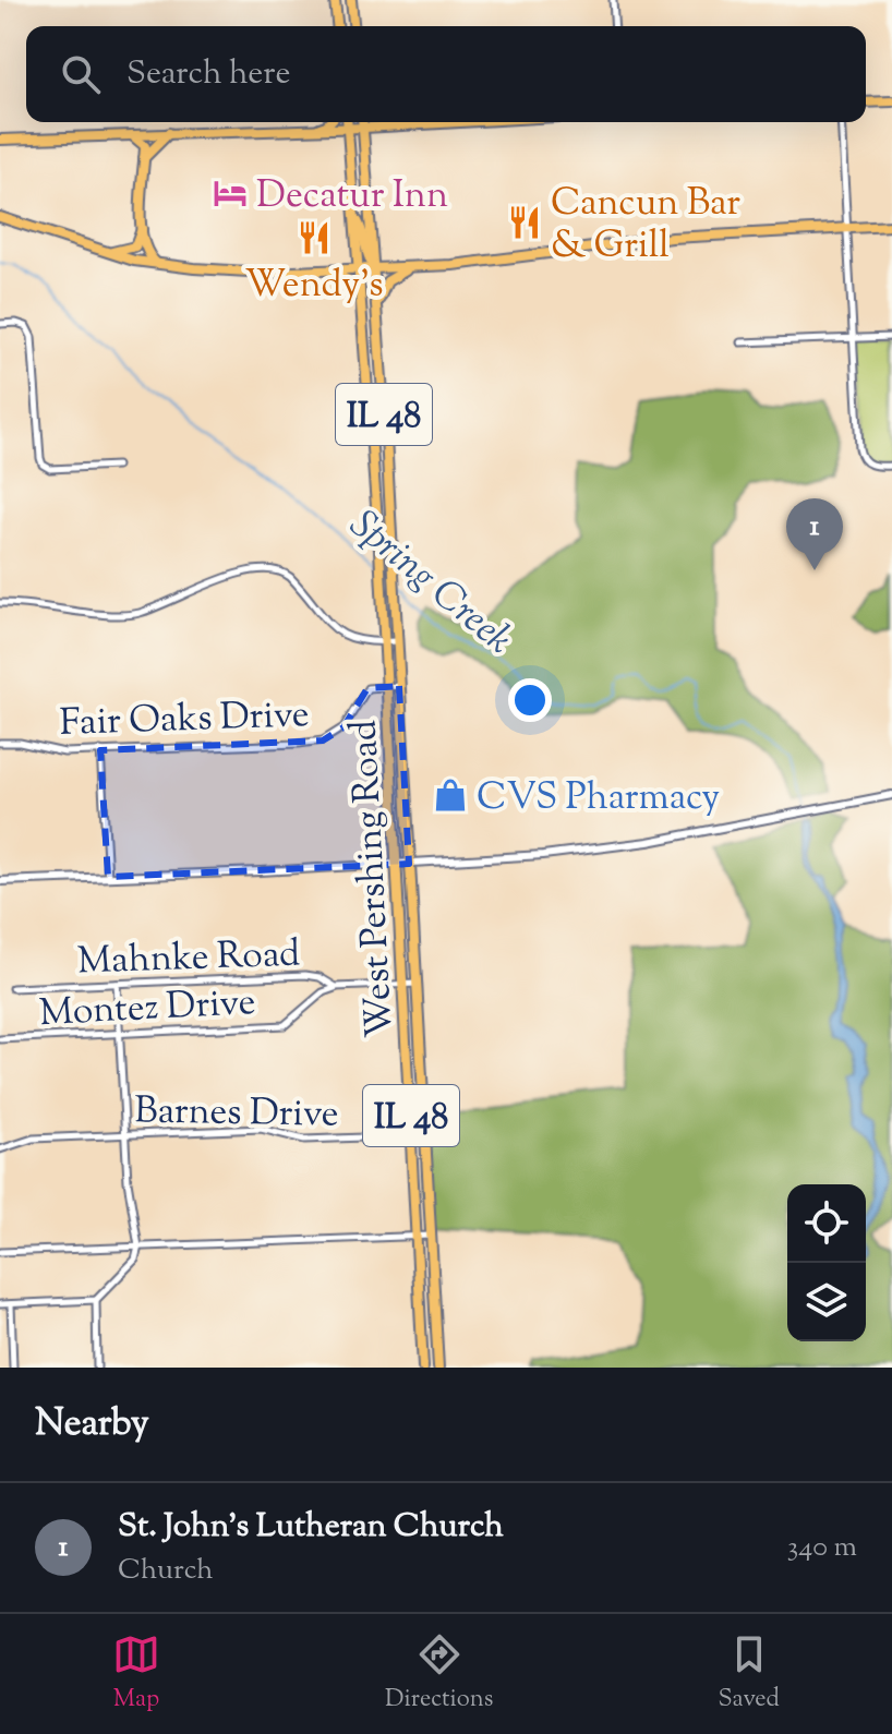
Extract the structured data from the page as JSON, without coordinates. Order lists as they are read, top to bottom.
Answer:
{
  "streets": {
    "main road": ["IL 48", "West Pershing Road"],
    "street": [
      "Fair Oaks Drive",
      "Mahnke Road",
      "Montez Drive",
      "Barnes Drive"
    ]
  },
  "crossings": [
    ["IL 48", "West Pershing Road"],
    ["Fair Oaks Drive", "West Pershing Road"],
    ["West Pershing Road", "Mahnke Road"],
    ["West Pershing Road", "Barnes Drive"],
    ["Mahnke Road", "Montez Drive"]
  ],
  "water": ["Spring Creek"],
  "places": {
    "hotel": ["Decatur Inn"],
    "restaurant": ["Cancun Bar & Grill", "Wendy's"],
    "shop": ["CVS Pharmacy"]
  },
  "page": {
    "search": "Search here",
    "pins": "1",
    "heading": "Nearby",
    "list": [
      {
        "mark": "1",
        "name": "St. John's Lutheran Church",
        "note": "Church",
        "value": "340 m"
      }
    ],
    "nav": ["Map", "Directions", "Saved"]
  }
}
